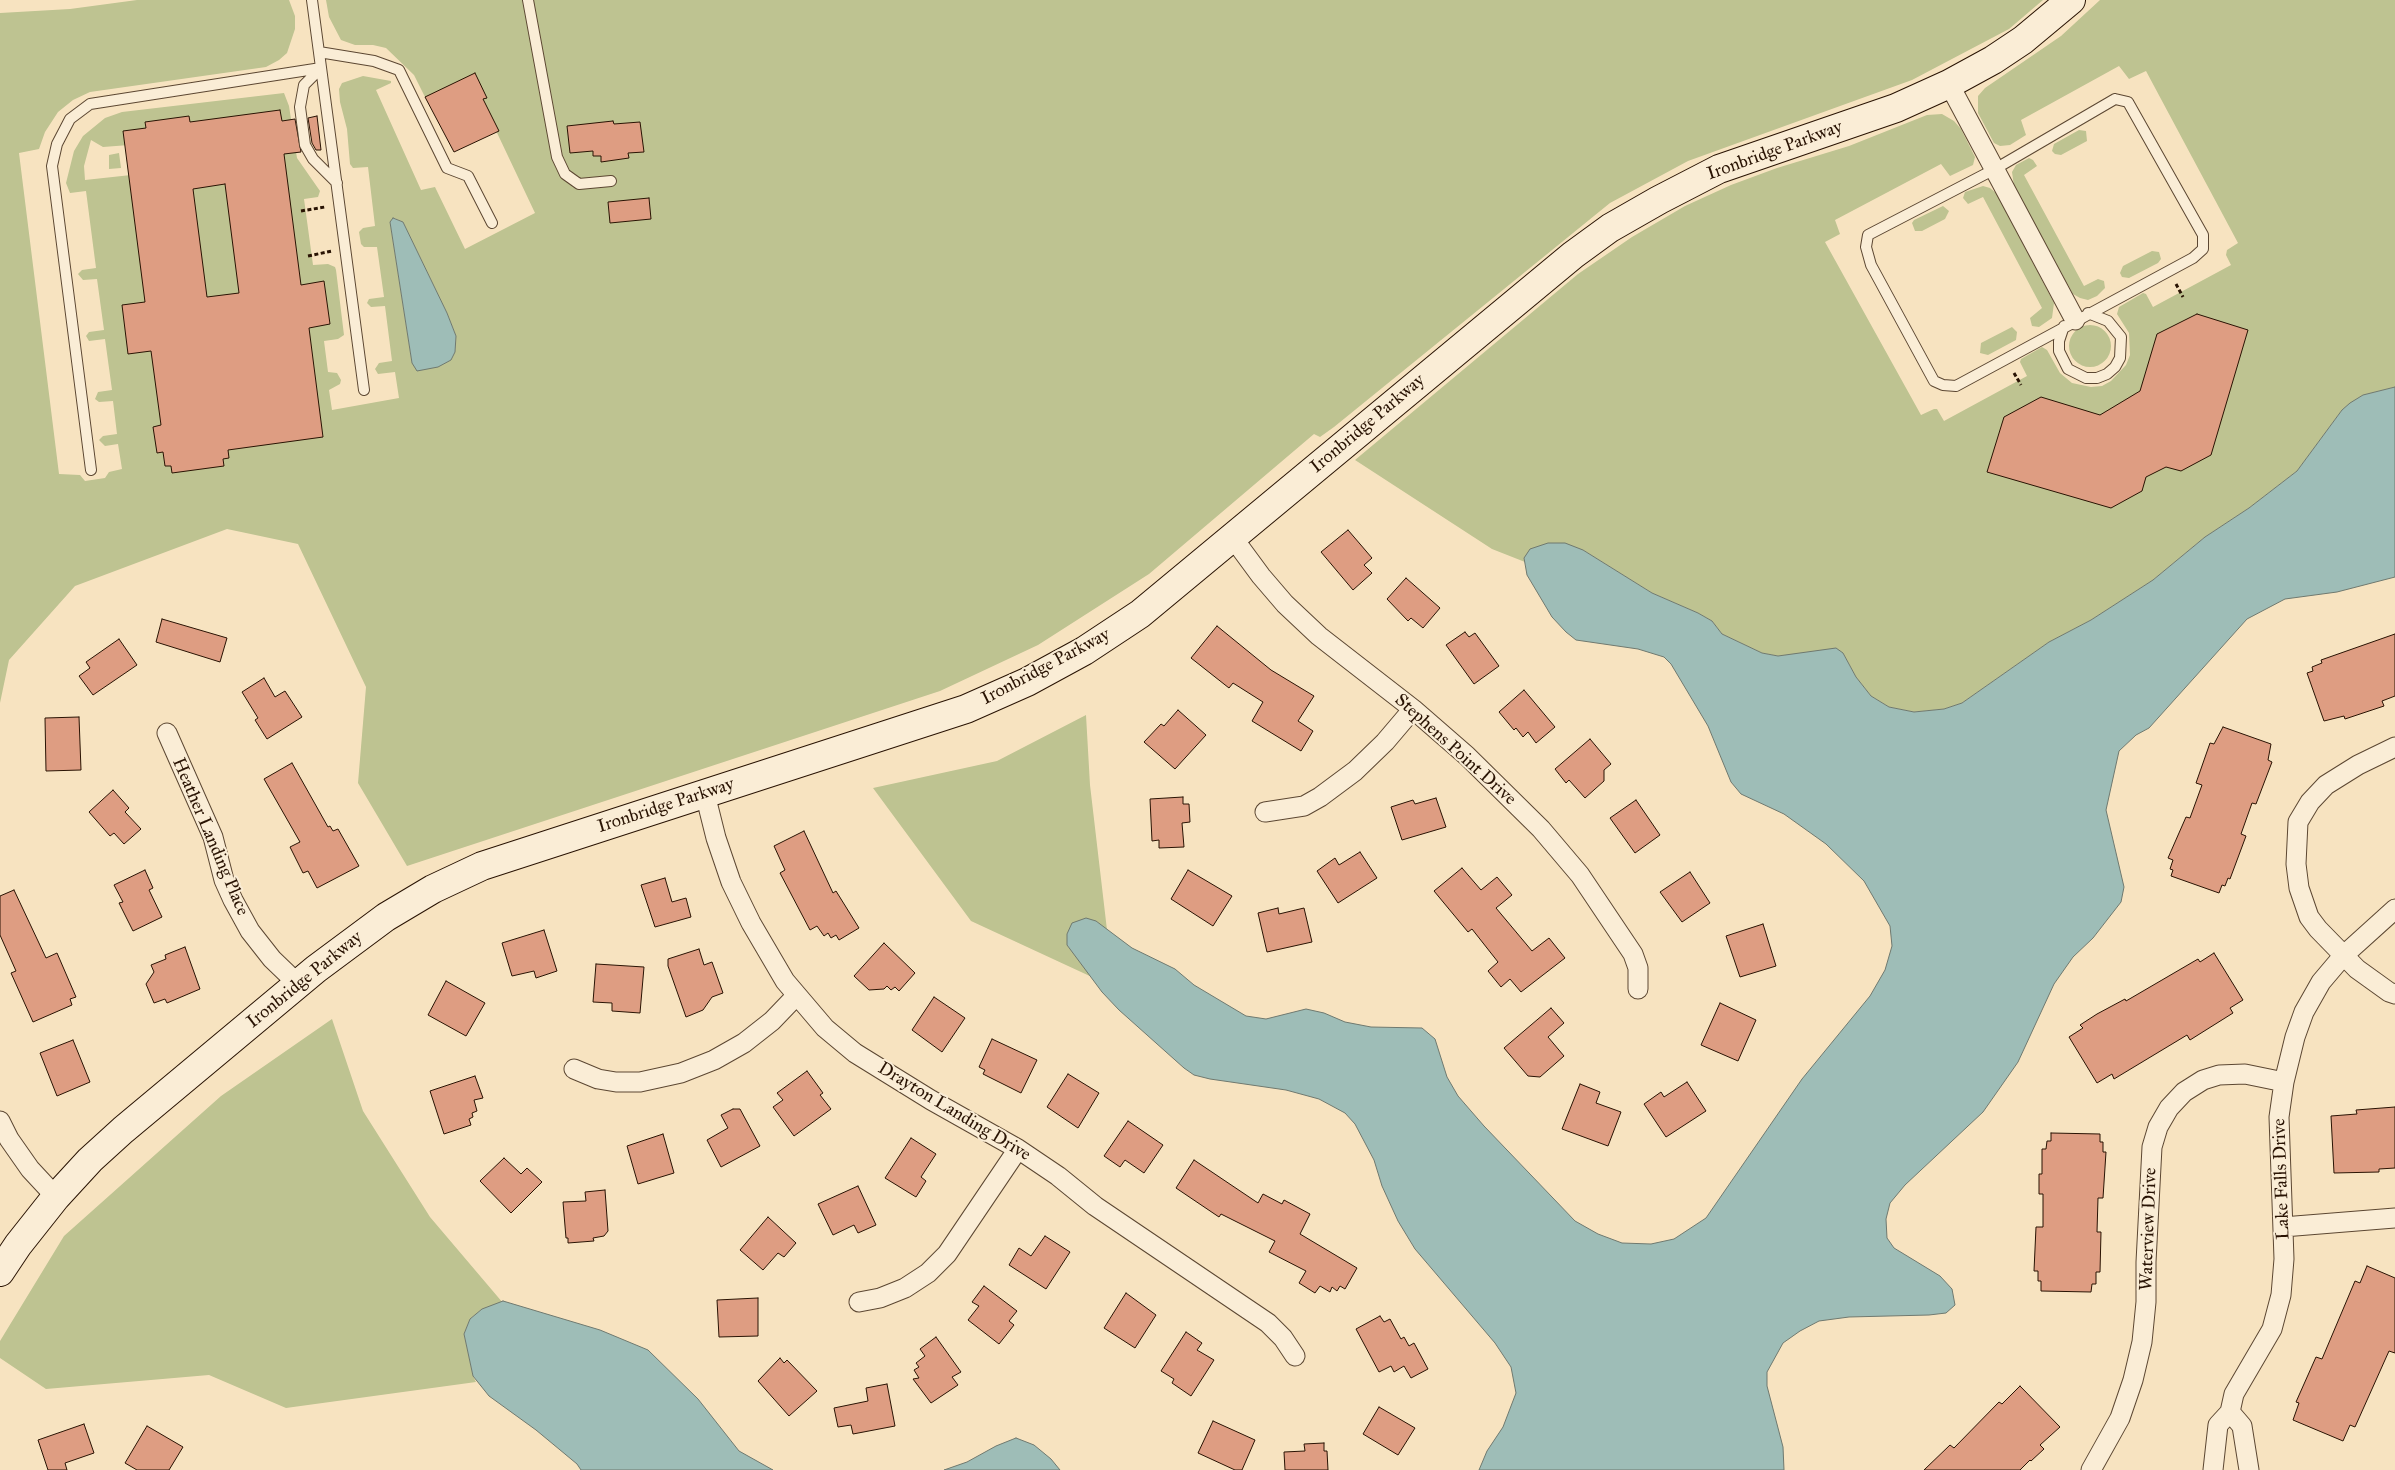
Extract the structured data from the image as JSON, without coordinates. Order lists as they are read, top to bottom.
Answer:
{
  "streets": {
    "street": [
      "Ironbridge Parkway",
      "Stephens Point Drive",
      "Heather Landing Place",
      "Drayton Landing Drive",
      "Lake Falls Drive",
      "Waterview Drive"
    ]
  },
  "crossings": [
    ["Ironbridge Parkway", "Stephens Point Drive"],
    ["Ironbridge Parkway", "Heather Landing Place"],
    ["Ironbridge Parkway", "Drayton Landing Drive"],
    ["Lake Falls Drive", "Waterview Drive"]
  ]
}
